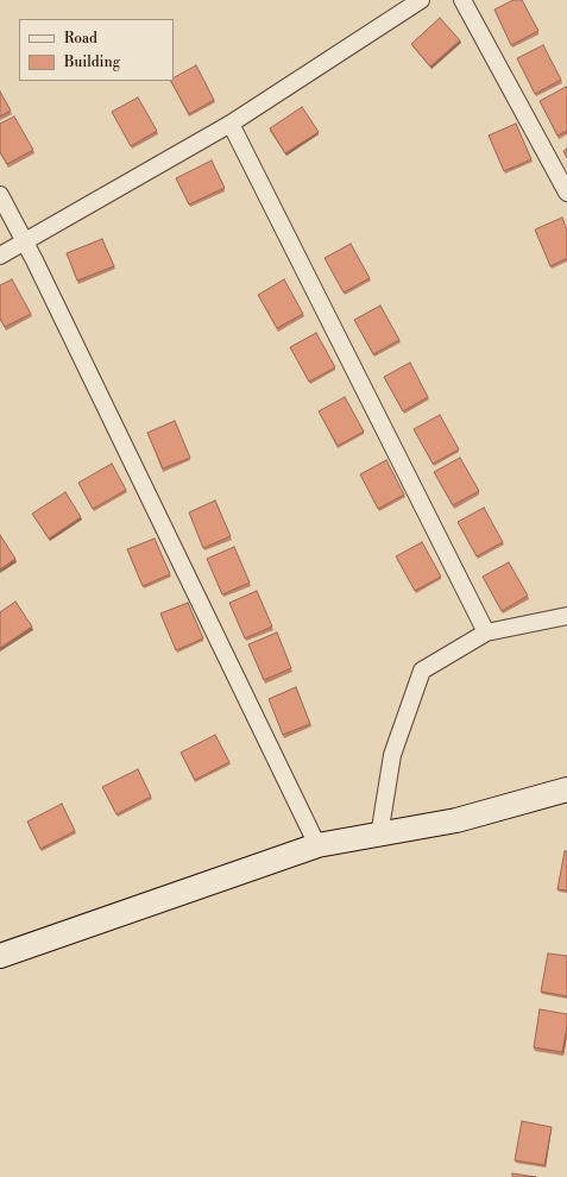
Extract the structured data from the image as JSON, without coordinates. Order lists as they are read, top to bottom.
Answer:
{
  "legend": ["Road", "Building"]
}
